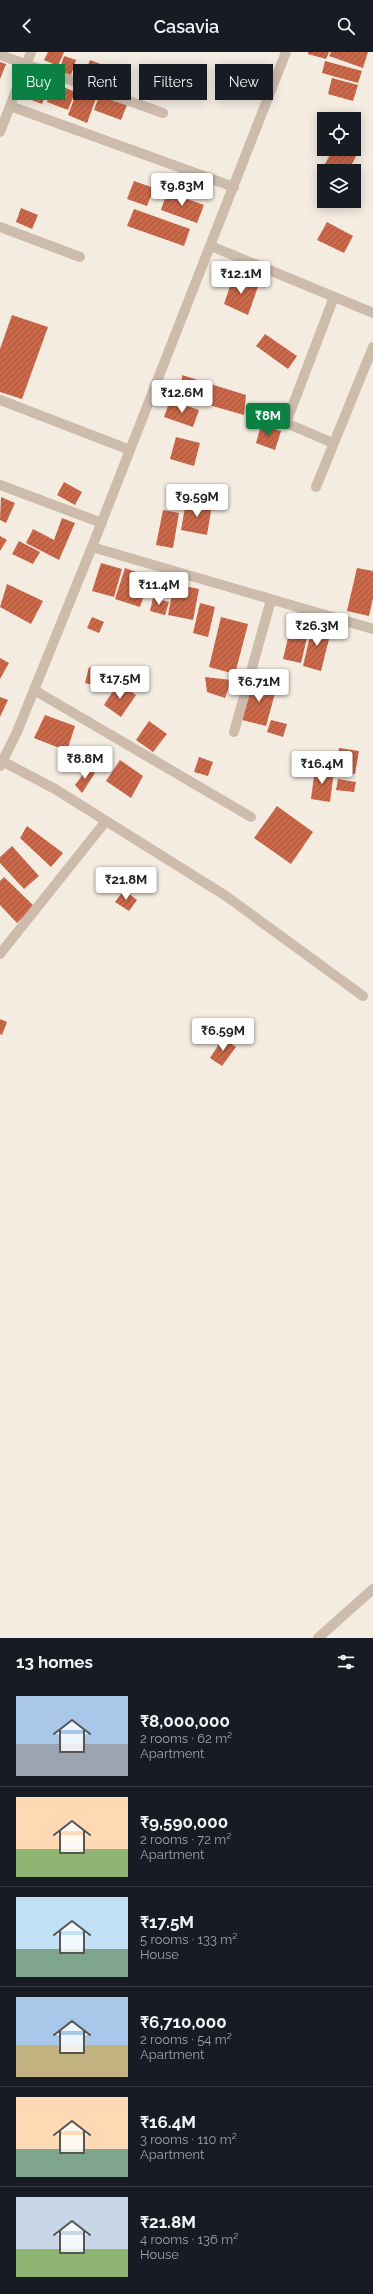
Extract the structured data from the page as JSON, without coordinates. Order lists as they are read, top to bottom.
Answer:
{
  "page": {
    "header": "Casavia",
    "chip": [
      "Buy",
      "Rent",
      "Filters",
      "New"
    ],
    "price": [
      "₹9.83M",
      "₹12.1M",
      "₹12.6M",
      "₹8M",
      "₹9.59M",
      "₹11.4M",
      "₹26.3M",
      "₹17.5M",
      "₹6.71M",
      "₹8.8M",
      "₹16.4M",
      "₹21.8M",
      "₹6.59M"
    ],
    "heading": "13 homes",
    "list": [
      {
        "name": "₹8,000,000",
        "note": "2 rooms · 62 m² · Apartment"
      },
      {
        "name": "₹9,590,000",
        "note": "2 rooms · 72 m² · Apartment"
      },
      {
        "name": "₹17.5M",
        "note": "5 rooms · 133 m² · House"
      },
      {
        "name": "₹6,710,000",
        "note": "2 rooms · 54 m² · Apartment"
      },
      {
        "name": "₹16.4M",
        "note": "3 rooms · 110 m² · Apartment"
      },
      {
        "name": "₹21.8M",
        "note": "4 rooms · 136 m² · House"
      }
    ]
  }
}
